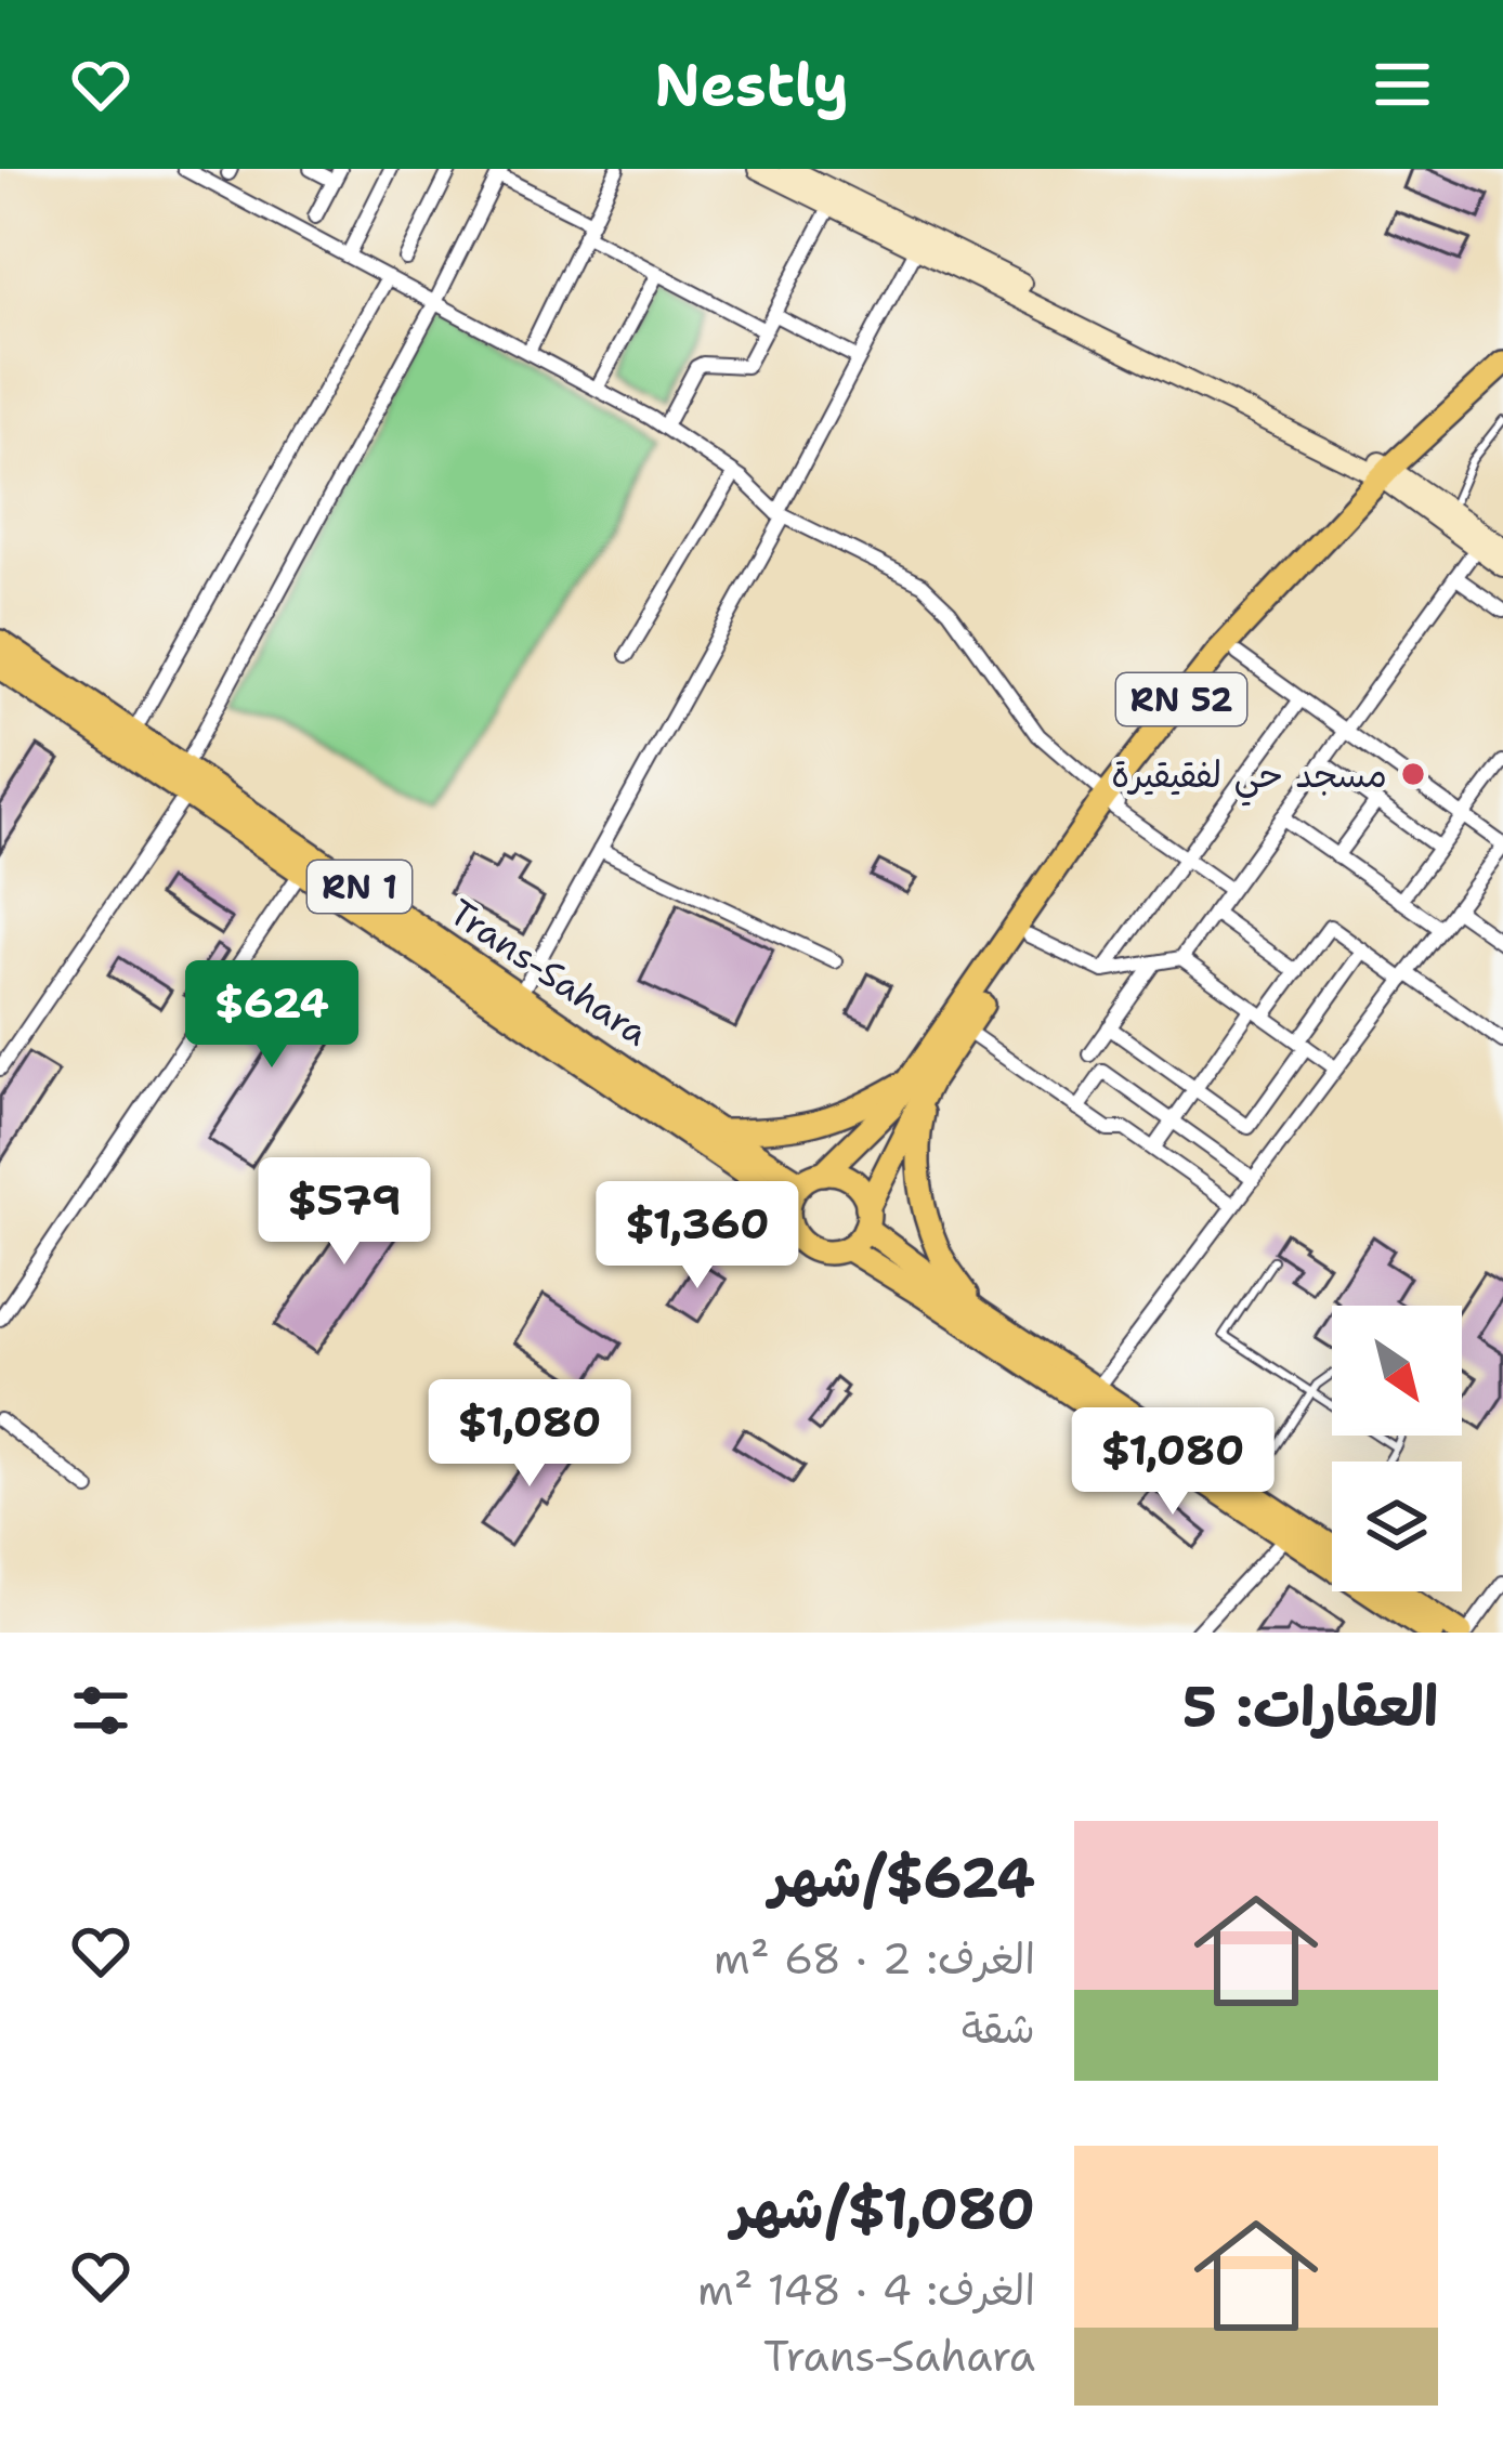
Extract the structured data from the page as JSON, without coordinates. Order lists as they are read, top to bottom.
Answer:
{
  "streets": {
    "main road": ["RN 52", "RN 1", "Trans-Sahara"]
  },
  "places": ["مسجد حي لفقيقيرة"],
  "north": "bottom right",
  "page": {
    "header": "Nestly",
    "price": [
      "$624",
      "$579",
      "$1,360",
      "$1,080",
      "$1,080"
    ],
    "heading": "العقارات: 5",
    "list": [
      {
        "name": "$624/شهر",
        "note": "الغرف: 2 · 68 m² · شقة"
      },
      {
        "name": "$1,080/شهر",
        "note": "الغرف: 4 · 148 m² · Trans-Sahara"
      }
    ]
  }
}
